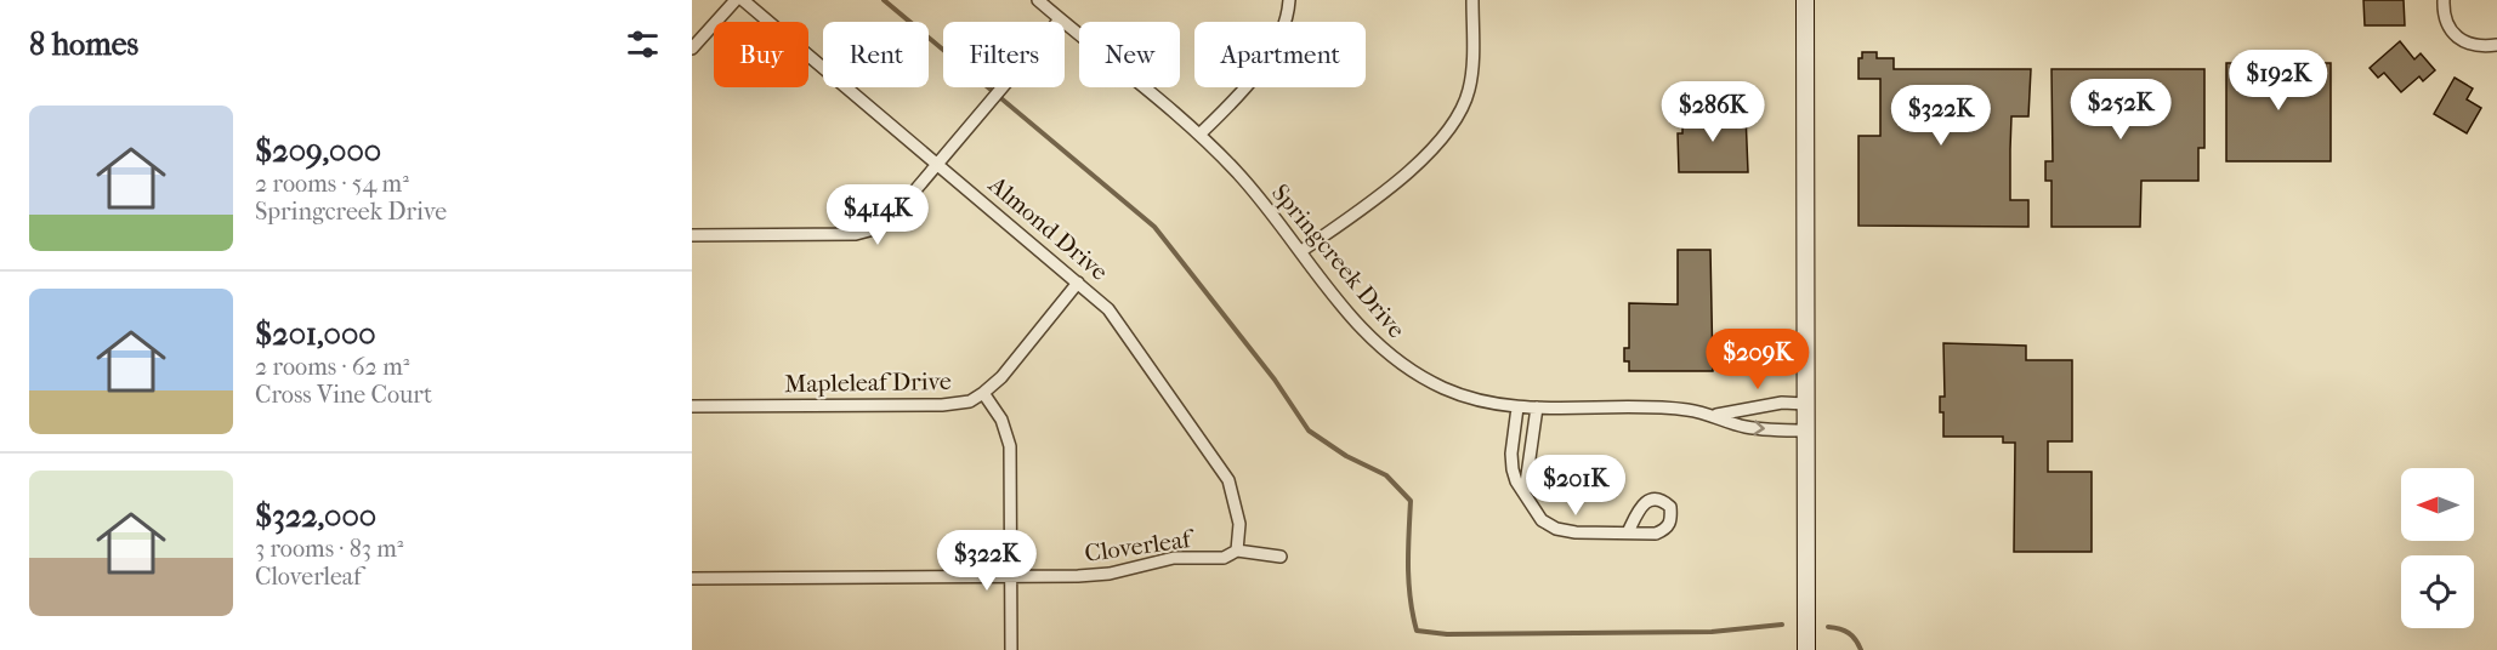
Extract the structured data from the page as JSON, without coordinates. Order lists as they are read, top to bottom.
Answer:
{
  "streets": {
    "street": [
      "Almond Drive",
      "Springcreek Drive",
      "Mapleleaf Drive",
      "Cloverleaf"
    ]
  },
  "crossings": [
    ["Almond Drive", "Mapleleaf Drive"],
    ["Almond Drive", "Cloverleaf"]
  ],
  "north": "left",
  "page": {
    "heading": "8 homes",
    "chip": [
      "Buy",
      "Rent",
      "Filters",
      "New",
      "Apartment"
    ],
    "price": [
      "$192K",
      "$252K",
      "$286K",
      "$322K",
      "$414K",
      "$209K",
      "$201K",
      "$322K"
    ],
    "list": [
      {
        "name": "$209,000",
        "note": "2 rooms · 54 m² · Springcreek Drive"
      },
      {
        "name": "$201,000",
        "note": "2 rooms · 62 m² · Cross Vine Court"
      },
      {
        "name": "$322,000",
        "note": "3 rooms · 83 m² · Cloverleaf"
      }
    ]
  }
}
